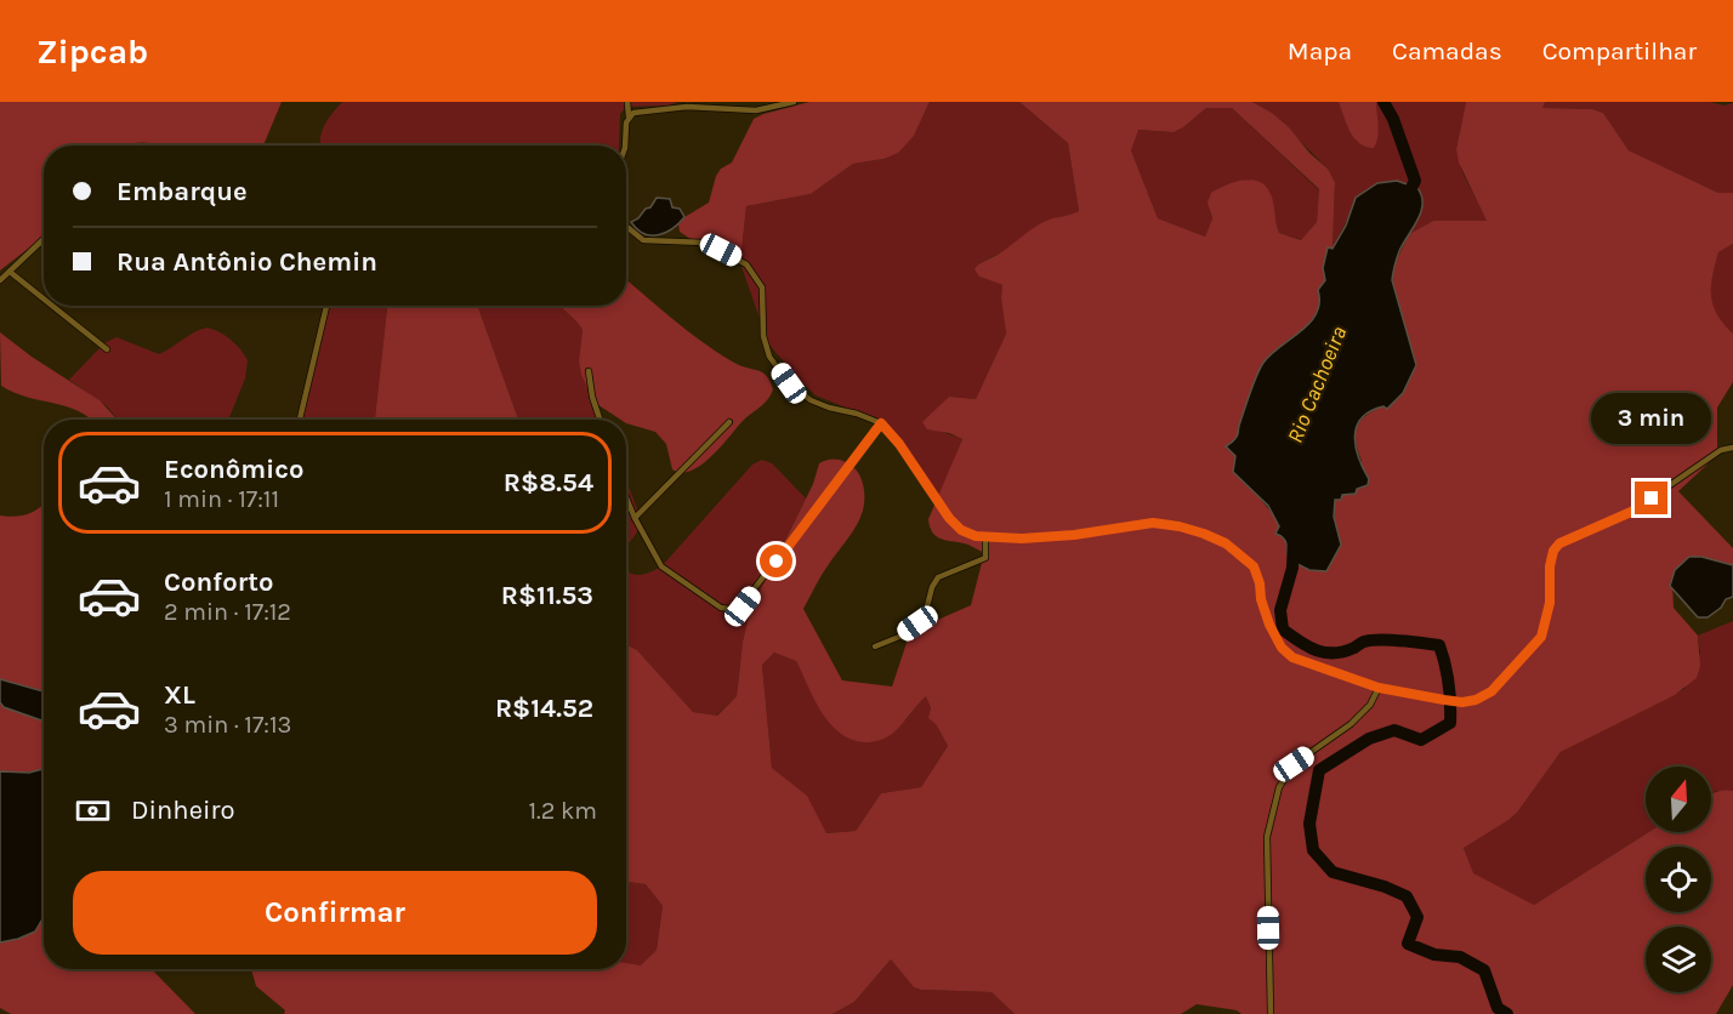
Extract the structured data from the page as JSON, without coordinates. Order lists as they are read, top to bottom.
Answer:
{
  "water": ["Rio Cachoeira"],
  "north": "top",
  "page": {
    "header": "Zipcab",
    "nav": ["Mapa", "Camadas", "Compartilhar"],
    "banner": ["Embarque", "Rua Antônio Chemin"],
    "bubble": "3 min",
    "list": [
      {
        "name": "Econômico",
        "note": "1 min · 17:11",
        "value": "R$8.54"
      },
      {
        "name": "Conforto",
        "note": "2 min · 17:12",
        "value": "R$11.53"
      },
      {
        "name": "XL",
        "note": "3 min · 17:13",
        "value": "R$14.52"
      }
    ],
    "pay": ["Dinheiro", "1.2 km"],
    "buttons": "Confirmar"
  }
}
